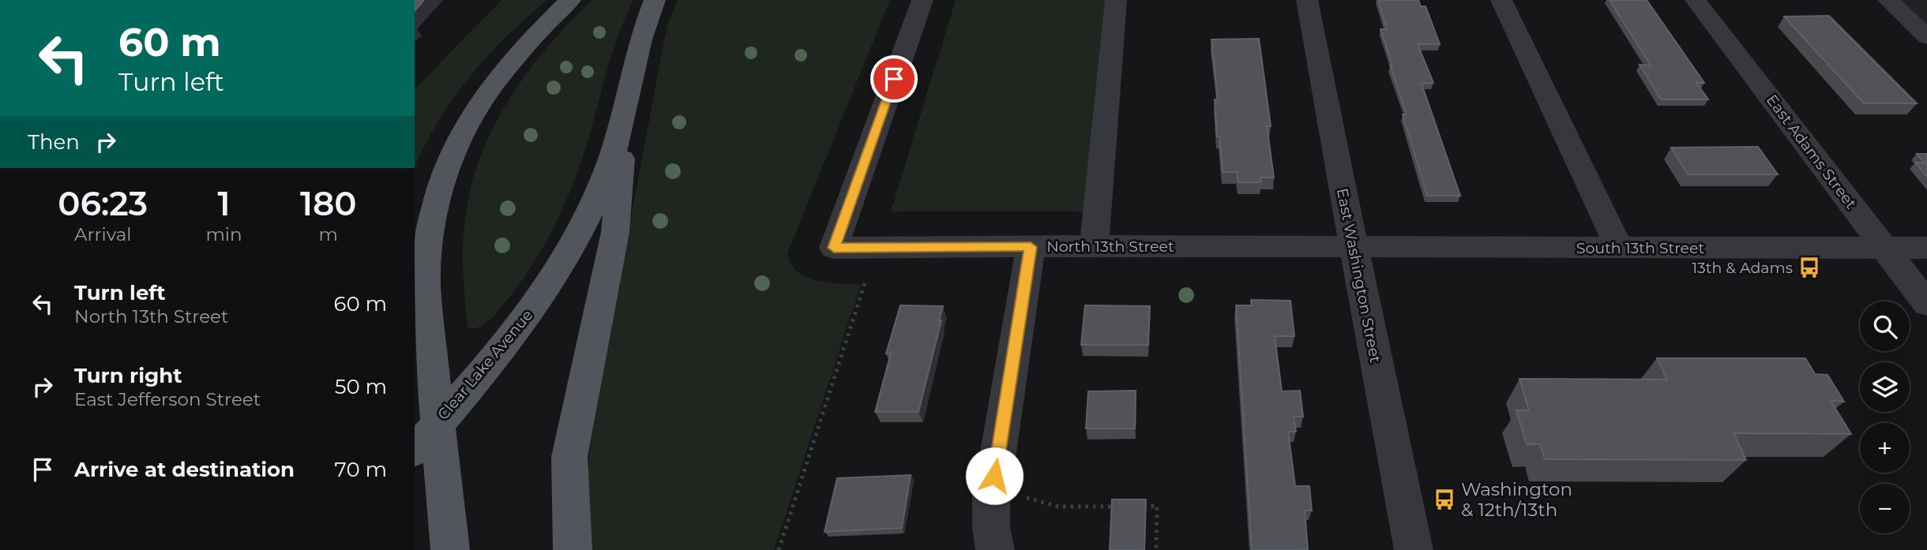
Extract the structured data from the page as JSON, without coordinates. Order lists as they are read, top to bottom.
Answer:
{
  "streets": {
    "main road": ["Clear Lake Avenue"],
    "street": [
      "East Adams Street",
      "North 13th Street",
      "South 13th Street",
      "East Washington Street"
    ]
  },
  "crossings": [
    ["East Adams Street", "South 13th Street"],
    ["North 13th Street", "South 13th Street"],
    ["North 13th Street", "East Washington Street"],
    ["South 13th Street", "East Washington Street"]
  ],
  "places": {
    "bus stop": ["13th & Adams", "Washington & 12th/13th"]
  },
  "page": {
    "turn": ["60 m", "Turn left"],
    "then": "Then",
    "eta": [
      "06:23",
      "Arrival",
      "1",
      "min",
      "180",
      "m"
    ],
    "list": [
      {
        "name": "Turn left",
        "note": "North 13th Street",
        "value": "60 m"
      },
      {
        "name": "Turn right",
        "note": "East Jefferson Street",
        "value": "50 m"
      },
      {
        "name": "Arrive at destination",
        "value": "70 m"
      }
    ],
    "map_buttons": ["+", "−"]
  }
}
